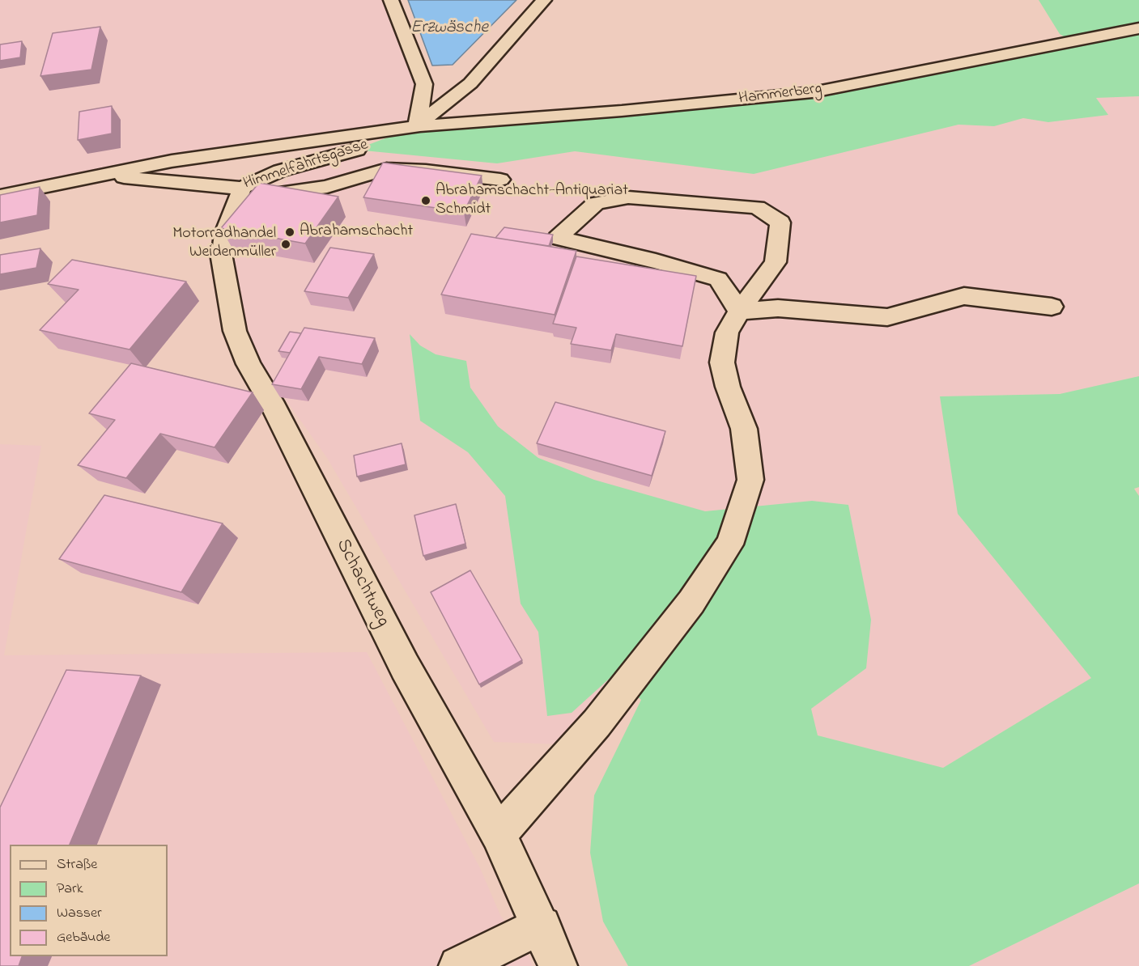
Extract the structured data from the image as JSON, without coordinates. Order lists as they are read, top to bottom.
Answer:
{
  "streets": {
    "street": ["Hammerberg", "Himmelfahrtsgasse", "Schachtweg"]
  },
  "crossings": [
    ["Hammerberg", "Himmelfahrtsgasse"],
    ["Himmelfahrtsgasse", "Schachtweg"]
  ],
  "water": ["Erzwäsche"],
  "places": ["Abrahamschacht-Antiquariat Schmidt", "Abrahamschacht", "Motorradhandel Weidenmüller"],
  "legend": [
    "Straße",
    "Park",
    "Wasser",
    "Gebäude"
  ]
}
